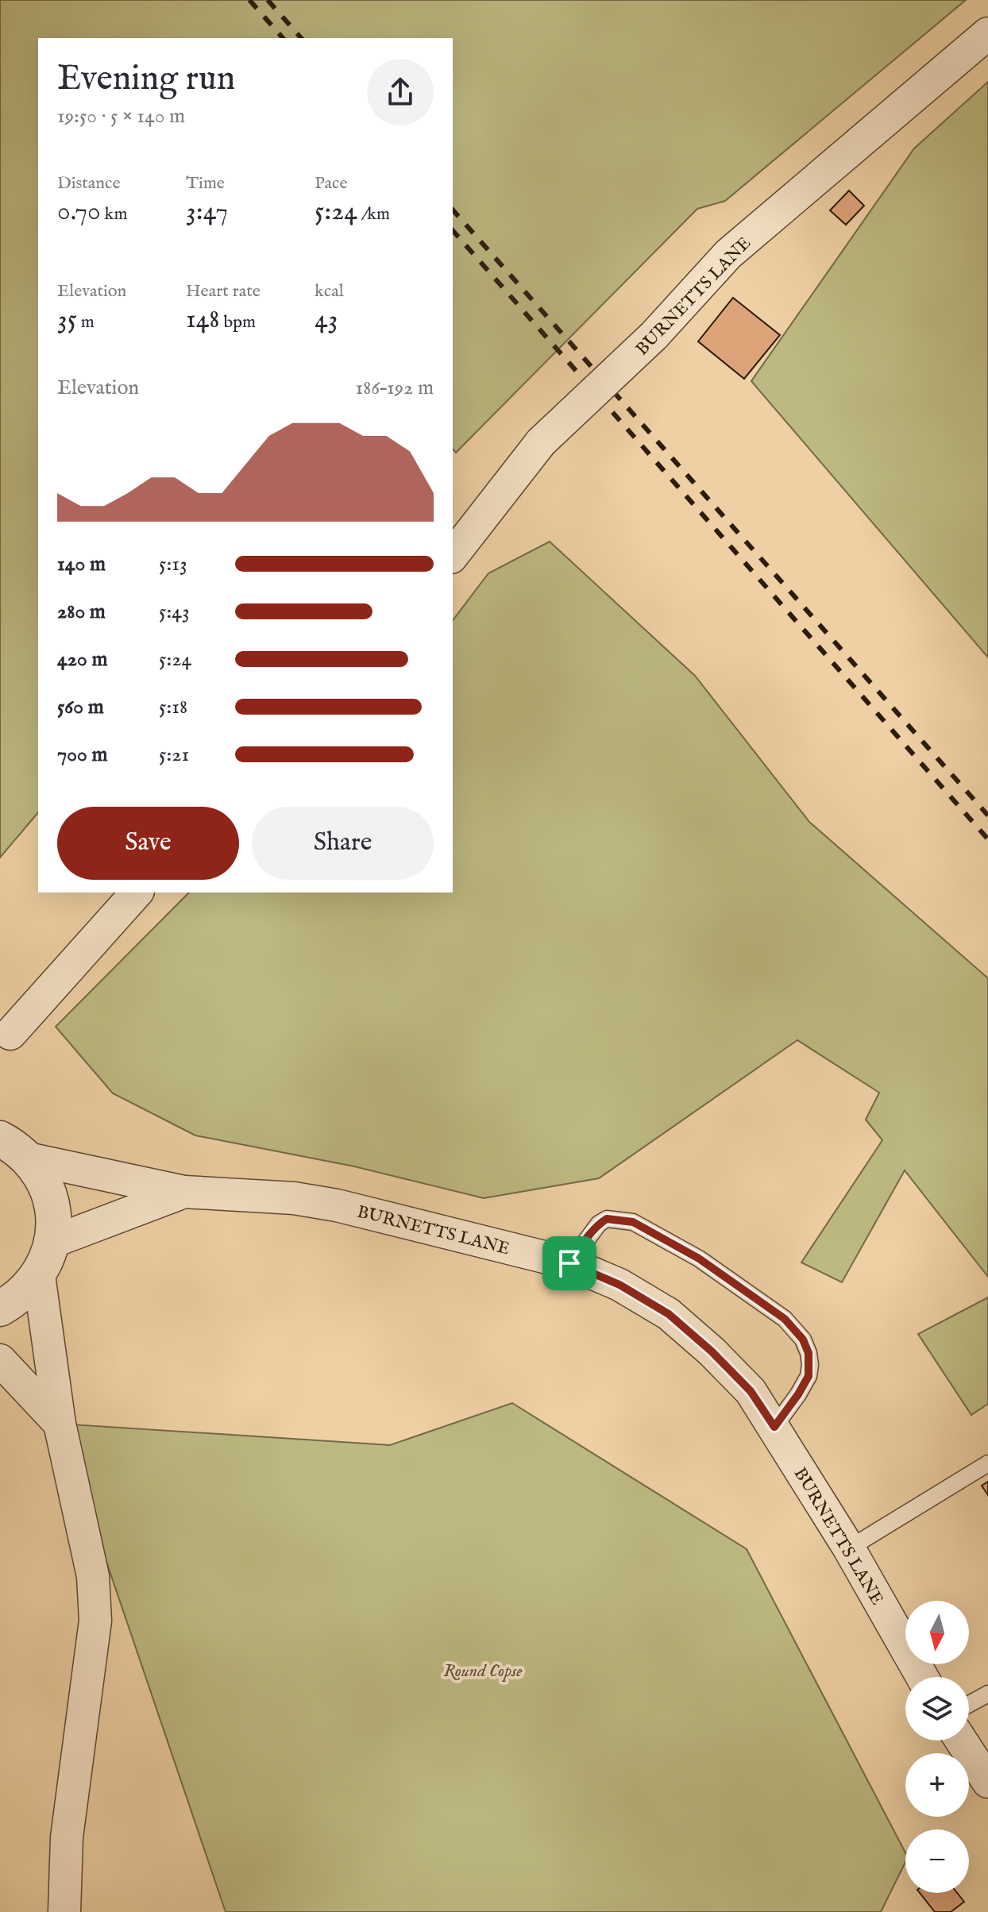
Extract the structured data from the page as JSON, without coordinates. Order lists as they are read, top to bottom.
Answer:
{
  "streets": {
    "street": ["BURNETTS LANE"]
  },
  "parks": ["Round Copse"],
  "north": "bottom",
  "page": {
    "heading": ["Evening run", "19:50 · 5 × 140 m"],
    "stats": [
      ["Distance", "0.70 km"],
      ["Time", "3:47"],
      ["Pace", "5:24 /km"],
      ["Elevation", "35 m"],
      ["Heart rate", "148 bpm"],
      ["kcal", "43"]
    ],
    "chart": ["Elevation", "186–192 m"],
    "list": [
      {
        "name": "140 m",
        "note": "5:13"
      },
      {
        "name": "280 m",
        "note": "5:43"
      },
      {
        "name": "420 m",
        "note": "5:24"
      },
      {
        "name": "560 m",
        "note": "5:18"
      },
      {
        "name": "700 m",
        "note": "5:21"
      }
    ],
    "buttons": ["Save", "Share"],
    "map_buttons": ["+", "−"]
  }
}
